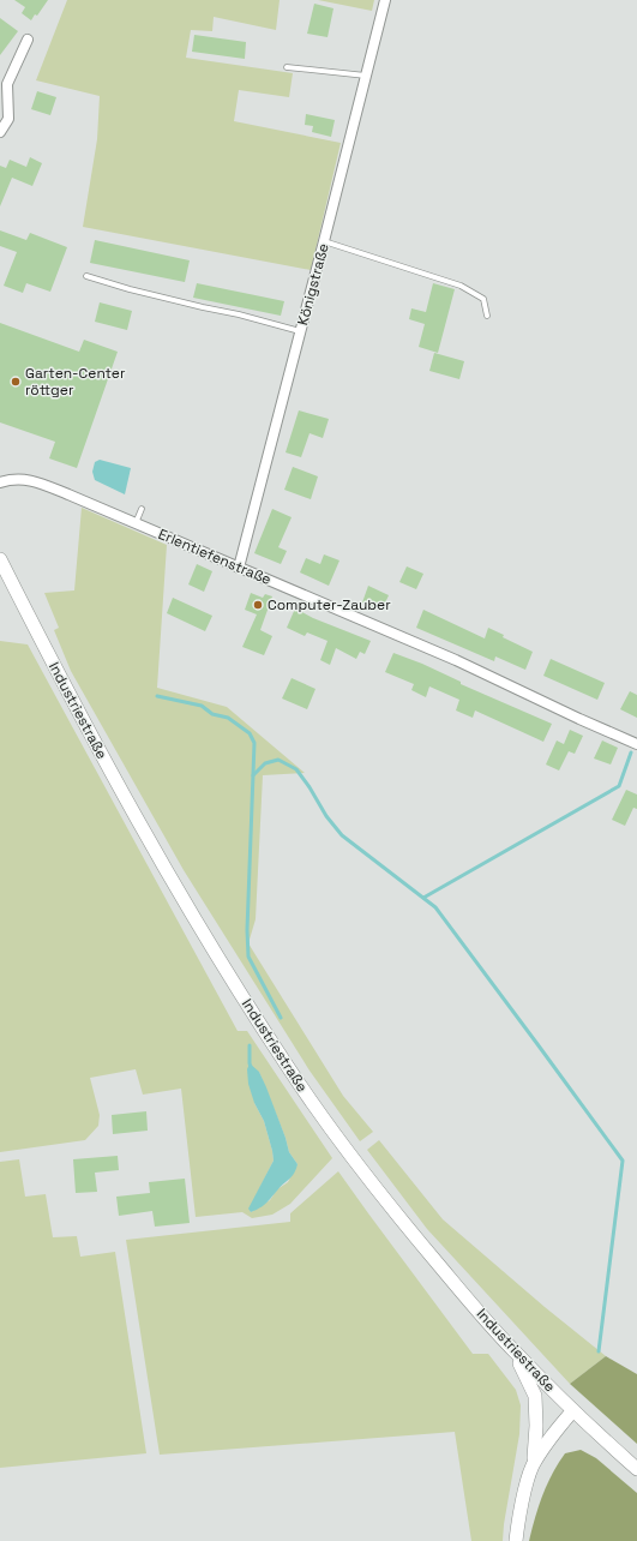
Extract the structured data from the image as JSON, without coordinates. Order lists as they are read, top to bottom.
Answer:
{
  "streets": {
    "street": ["Königstraße", "Erlentiefenstraße", "Industriestraße"]
  },
  "crossings": [
    ["Königstraße", "Erlentiefenstraße"]
  ],
  "places": ["Garten-Center röttger", "Computer-Zauber"]
}
